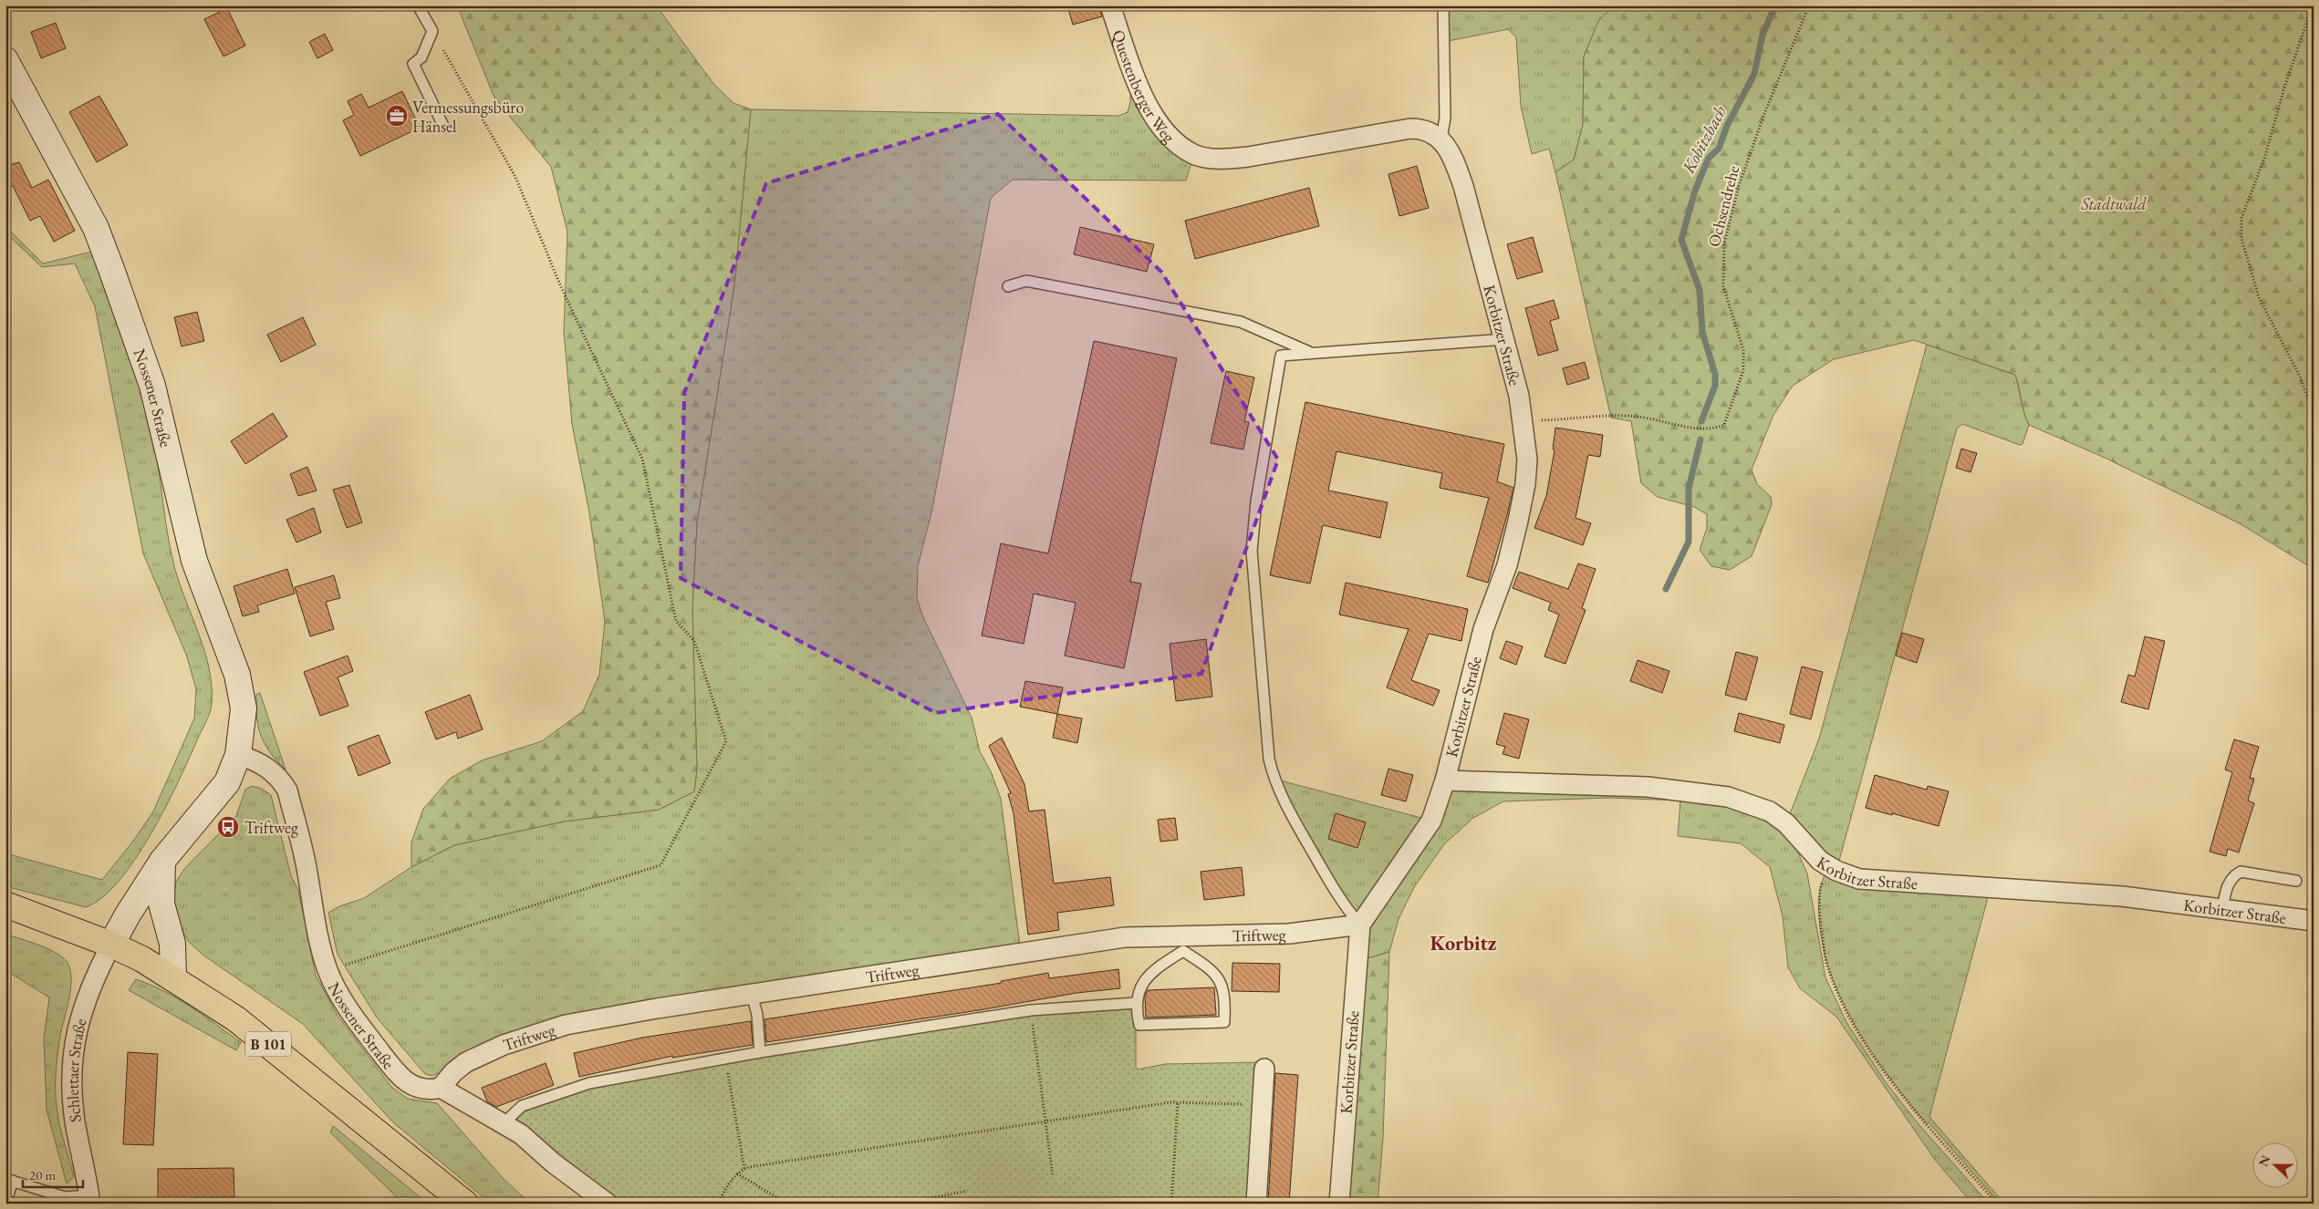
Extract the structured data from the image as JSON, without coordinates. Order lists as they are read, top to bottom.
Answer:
{
  "streets": {
    "main road": ["B 101"],
    "street": [
      "Questenberger Weg",
      "Korbitzer Straße",
      "Nossener Straße",
      "Triftweg",
      "Schlettaer Straße"
    ],
    "path": ["Ochsendrehe"]
  },
  "crossings": [
    ["Questenberger Weg", "Korbitzer Straße"],
    ["Ochsendrehe", "Korbitzer Straße"],
    ["Korbitzer Straße", "Triftweg"],
    ["Nossener Straße", "Triftweg"],
    ["Nossener Straße", "B 101"],
    ["Nossener Straße", "Schlettaer Straße"],
    ["B 101", "Schlettaer Straße"]
  ],
  "districts": ["Korbitz"],
  "water": ["Kobitzbach"],
  "parks": ["Stadtwald"],
  "places": {
    "office": ["Vermessungsbüro Hänsel"],
    "bus stop": ["Triftweg"]
  },
  "scale_bar": "20 m",
  "north": "left"
}
